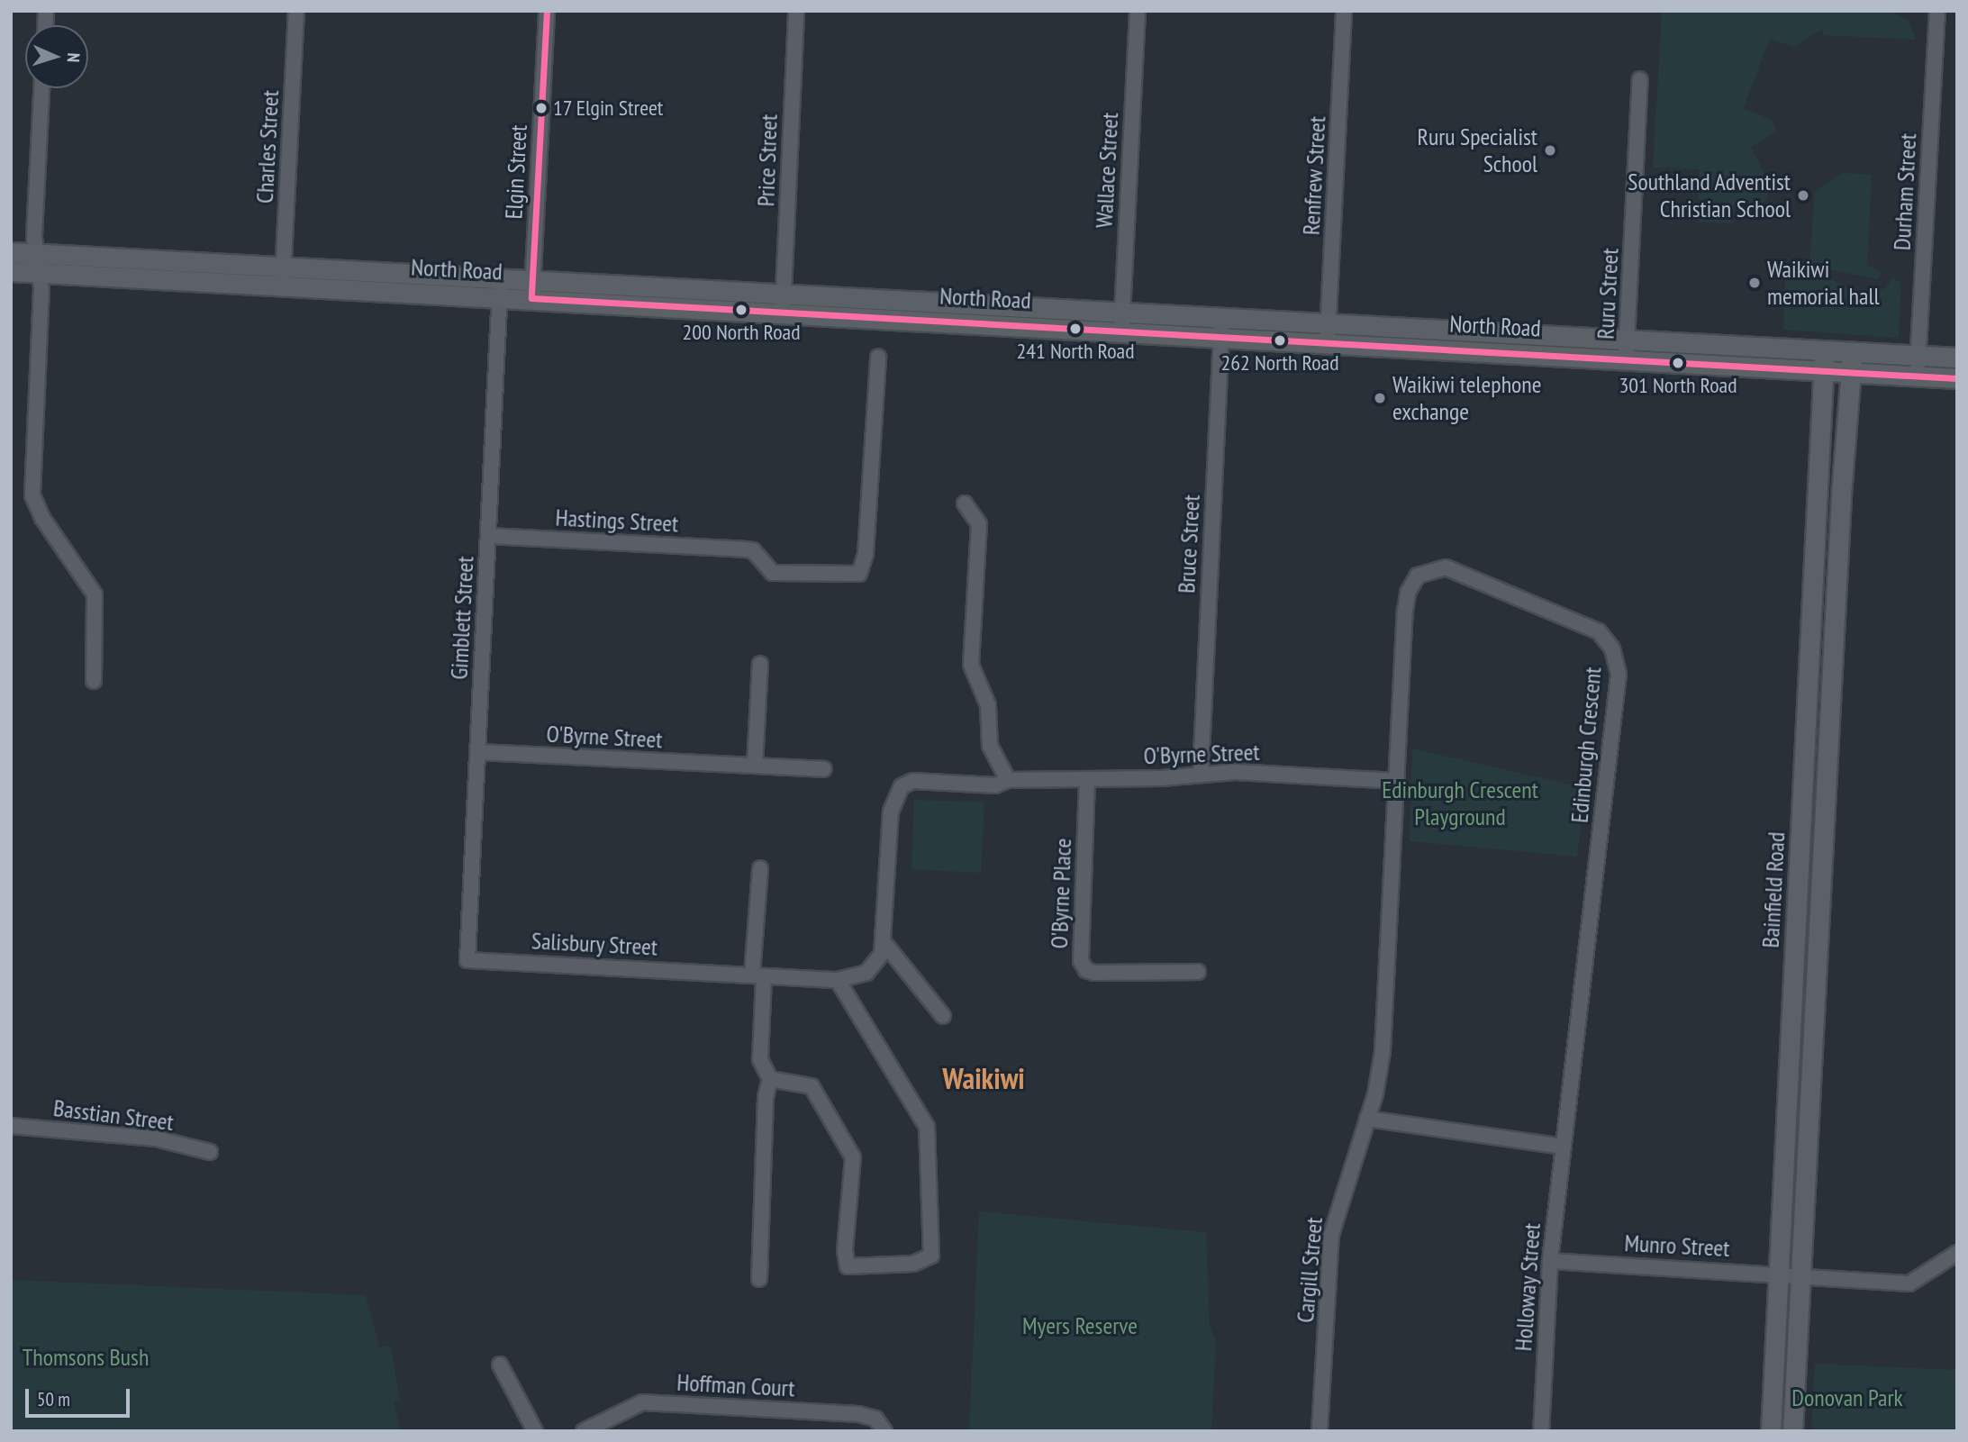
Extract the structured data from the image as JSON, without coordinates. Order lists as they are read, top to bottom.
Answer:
{
  "streets": {
    "main road": ["North Road", "Bainfield Road"],
    "street": [
      "Charles Street",
      "Price Street",
      "Wallace Street",
      "Elgin Street",
      "Renfrew Street",
      "Durham Street",
      "Ruru Street",
      "Hastings Street",
      "Bruce Street",
      "Gimblett Street",
      "O'Byrne Street",
      "Edinburgh Crescent",
      "O'Byrne Place",
      "Salisbury Street",
      "Basstian Street",
      "Munro Street",
      "Cargill Street",
      "Holloway Street",
      "Hoffman Court"
    ]
  },
  "crossings": [
    ["Charles Street", "North Road"],
    ["Price Street", "North Road"],
    ["Wallace Street", "North Road"],
    ["Elgin Street", "North Road"],
    ["Renfrew Street", "North Road"],
    ["Durham Street", "North Road"],
    ["North Road", "Ruru Street"],
    ["North Road", "Bruce Street"],
    ["North Road", "Gimblett Street"],
    ["North Road", "Bainfield Road"],
    ["Hastings Street", "Gimblett Street"],
    ["Bruce Street", "O'Byrne Street"],
    ["Gimblett Street", "O'Byrne Street"],
    ["Gimblett Street", "Salisbury Street"],
    ["O'Byrne Street", "Edinburgh Crescent"],
    ["O'Byrne Street", "O'Byrne Place"],
    ["O'Byrne Street", "Salisbury Street"],
    ["Edinburgh Crescent", "Cargill Street"],
    ["Edinburgh Crescent", "Holloway Street"],
    ["Bainfield Road", "Munro Street"],
    ["Munro Street", "Holloway Street"]
  ],
  "districts": ["Waikiwi"],
  "parks": [
    "Edinburgh Crescent Playground",
    "Myers Reserve",
    "Thomsons Bush",
    "Donovan Park"
  ],
  "places": [
    "17 Elgin Street",
    "Ruru Specialist School",
    "Southland Adventist Christian School",
    "Waikiwi memorial hall",
    "200 North Road",
    "241 North Road",
    "262 North Road",
    "301 North Road",
    "Waikiwi telephone exchange"
  ],
  "scale_bar": "50 m",
  "north": "right"
}
